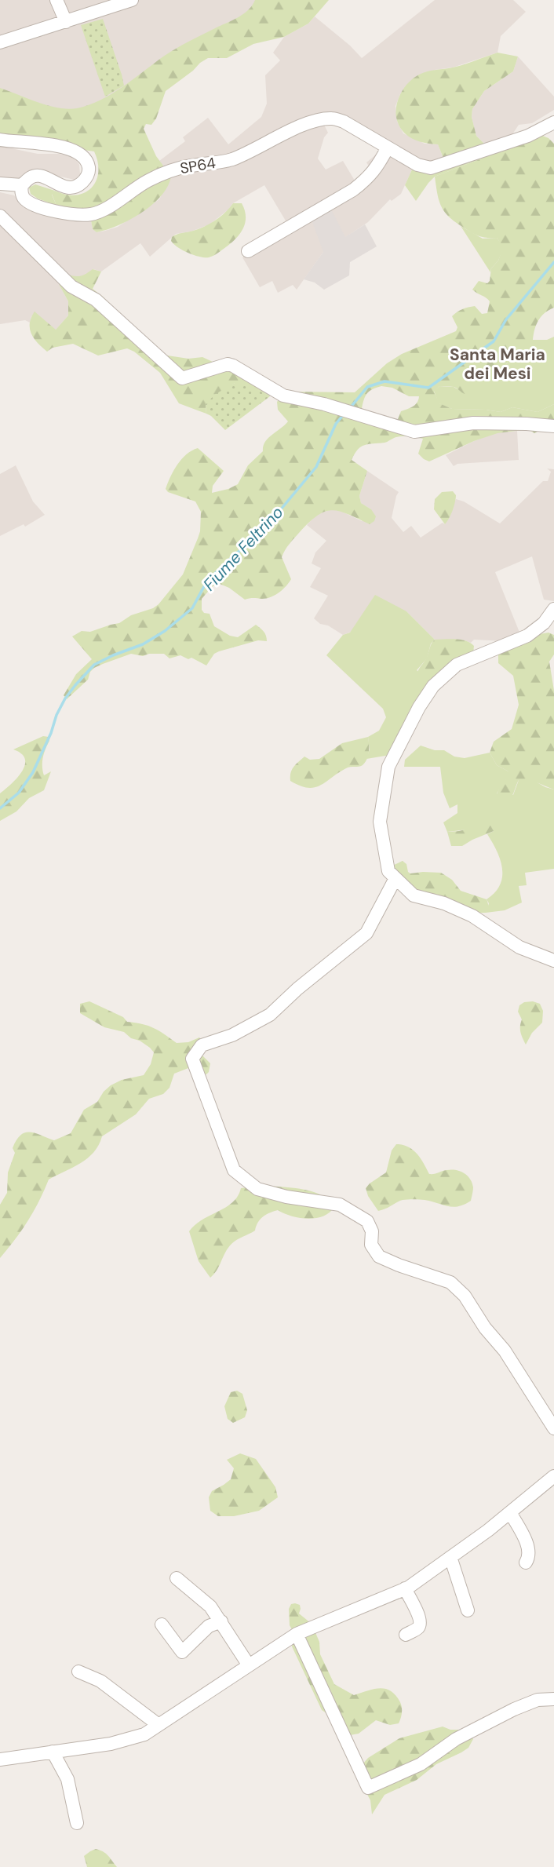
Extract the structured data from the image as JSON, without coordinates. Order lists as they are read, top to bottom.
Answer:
{
  "streets": {
    "street": ["SP64"]
  },
  "districts": ["Santa Maria dei Mesi"],
  "water": ["Fiume Feltrino"]
}
